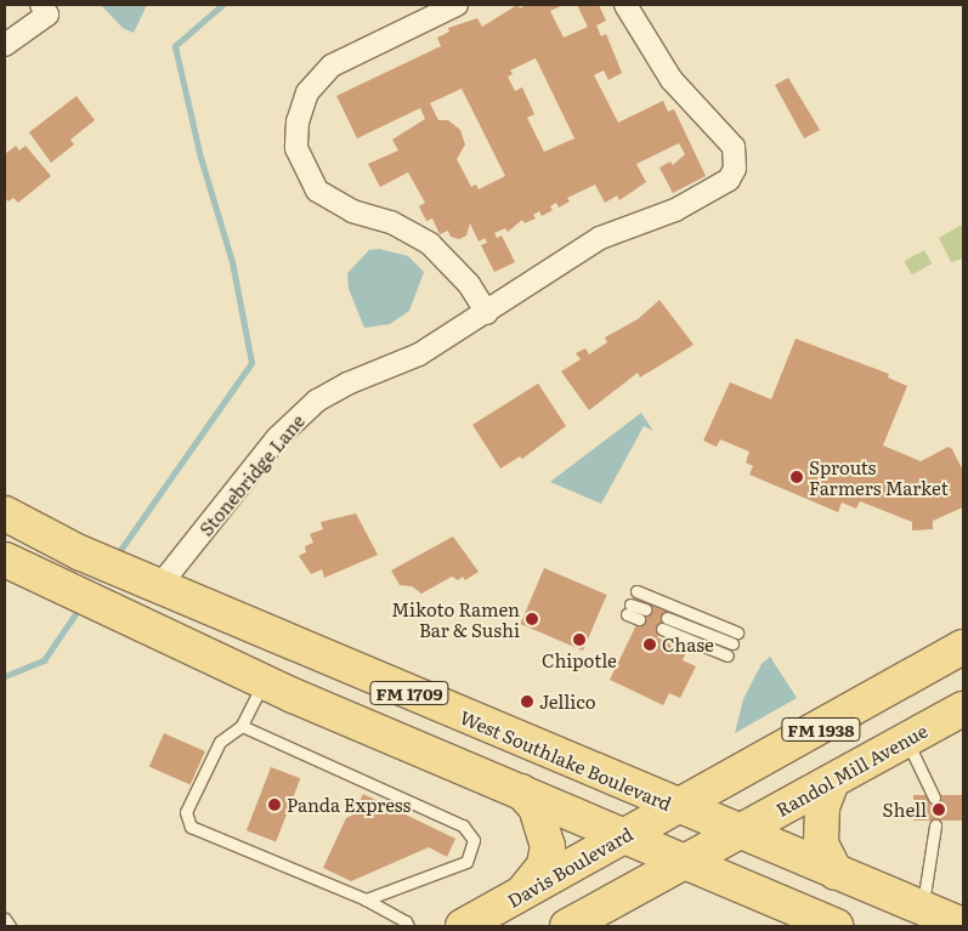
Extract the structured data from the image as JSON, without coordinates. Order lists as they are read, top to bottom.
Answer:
{
  "streets": {
    "main road": [
      "FM 1709",
      "FM 1938",
      "West Southlake Boulevard",
      "Randol Mill Avenue",
      "Davis Boulevard"
    ],
    "street": ["Stonebridge Lane"]
  },
  "crossings": [
    ["Stonebridge Lane", "West Southlake Boulevard"],
    ["FM 1709", "FM 1938"],
    ["FM 1709", "Davis Boulevard"],
    ["FM 1938", "West Southlake Boulevard"],
    ["FM 1938", "Randol Mill Avenue"],
    ["FM 1938", "Davis Boulevard"],
    ["West Southlake Boulevard", "Randol Mill Avenue"],
    ["West Southlake Boulevard", "Davis Boulevard"]
  ],
  "places": [
    "Sprouts Farmers Market",
    "Mikoto Ramen Bar & Sushi",
    "Chipotle",
    "Chase",
    "Jellico",
    "Panda Express",
    "Shell"
  ]
}
